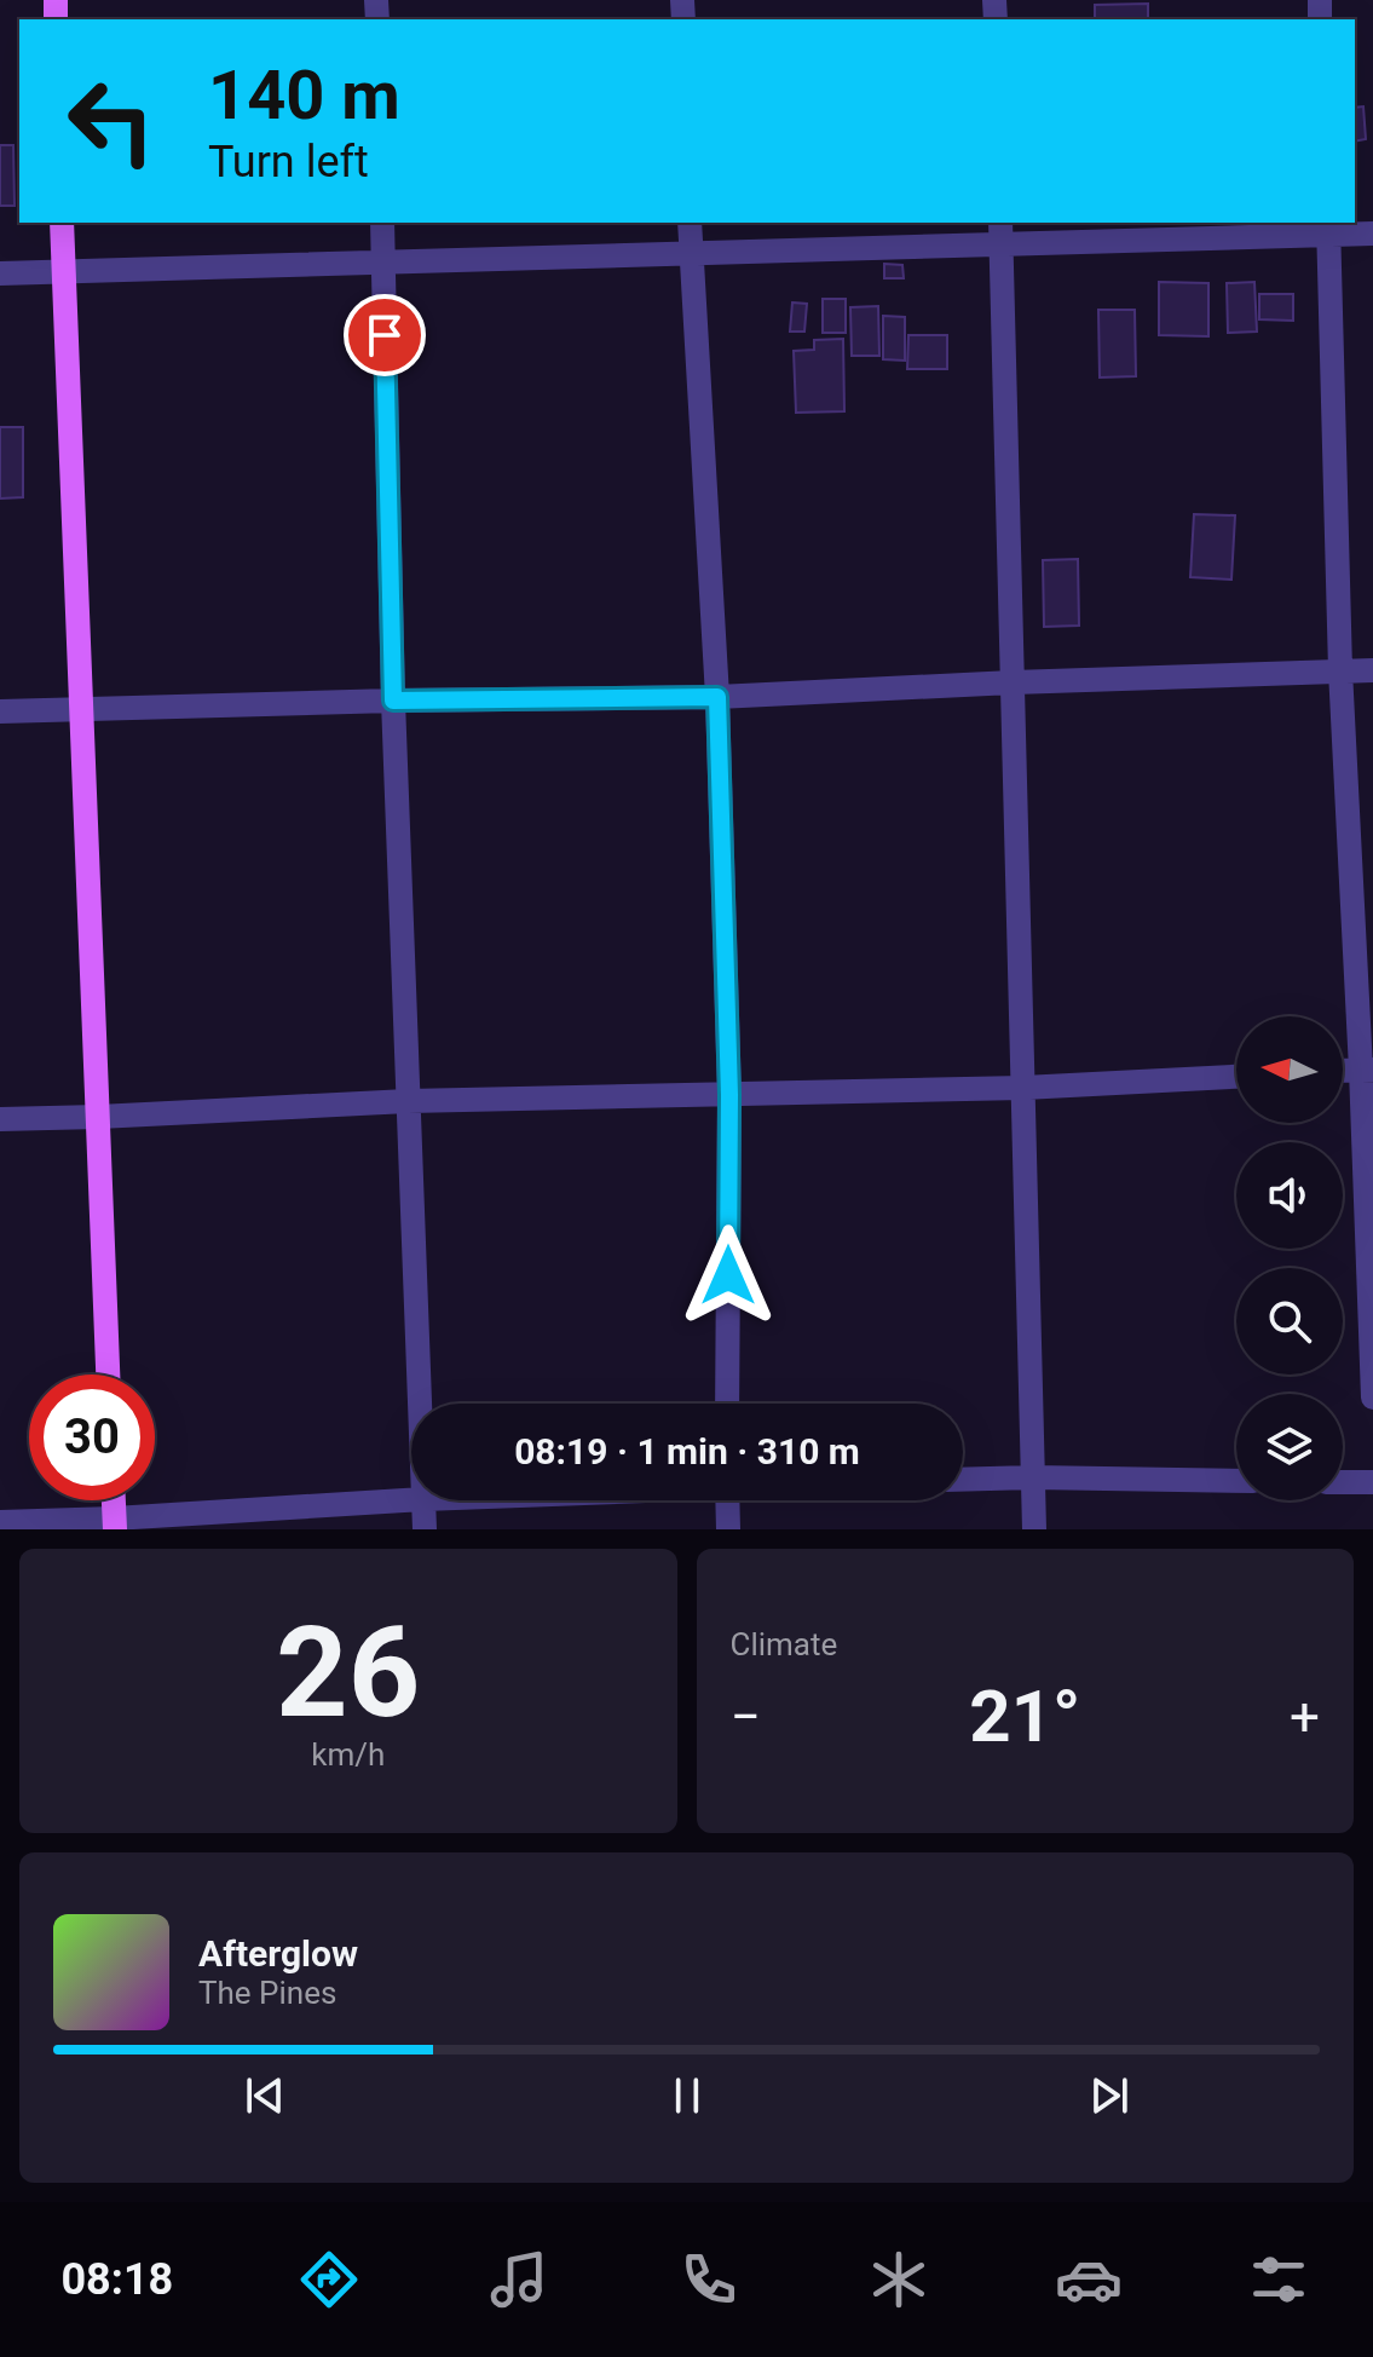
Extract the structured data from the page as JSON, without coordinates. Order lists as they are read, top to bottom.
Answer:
{
  "north": "left",
  "page": {
    "turn": ["140 m", "Turn left"],
    "limit": "30",
    "trip": "08:19 · 1 min · 310 m",
    "tile": [
      ["26", "km/h"],
      "Climate"
    ],
    "heat": ["−", "21°", "+"],
    "song": ["Afterglow", "The Pines"],
    "tabs": "08:18"
  }
}
